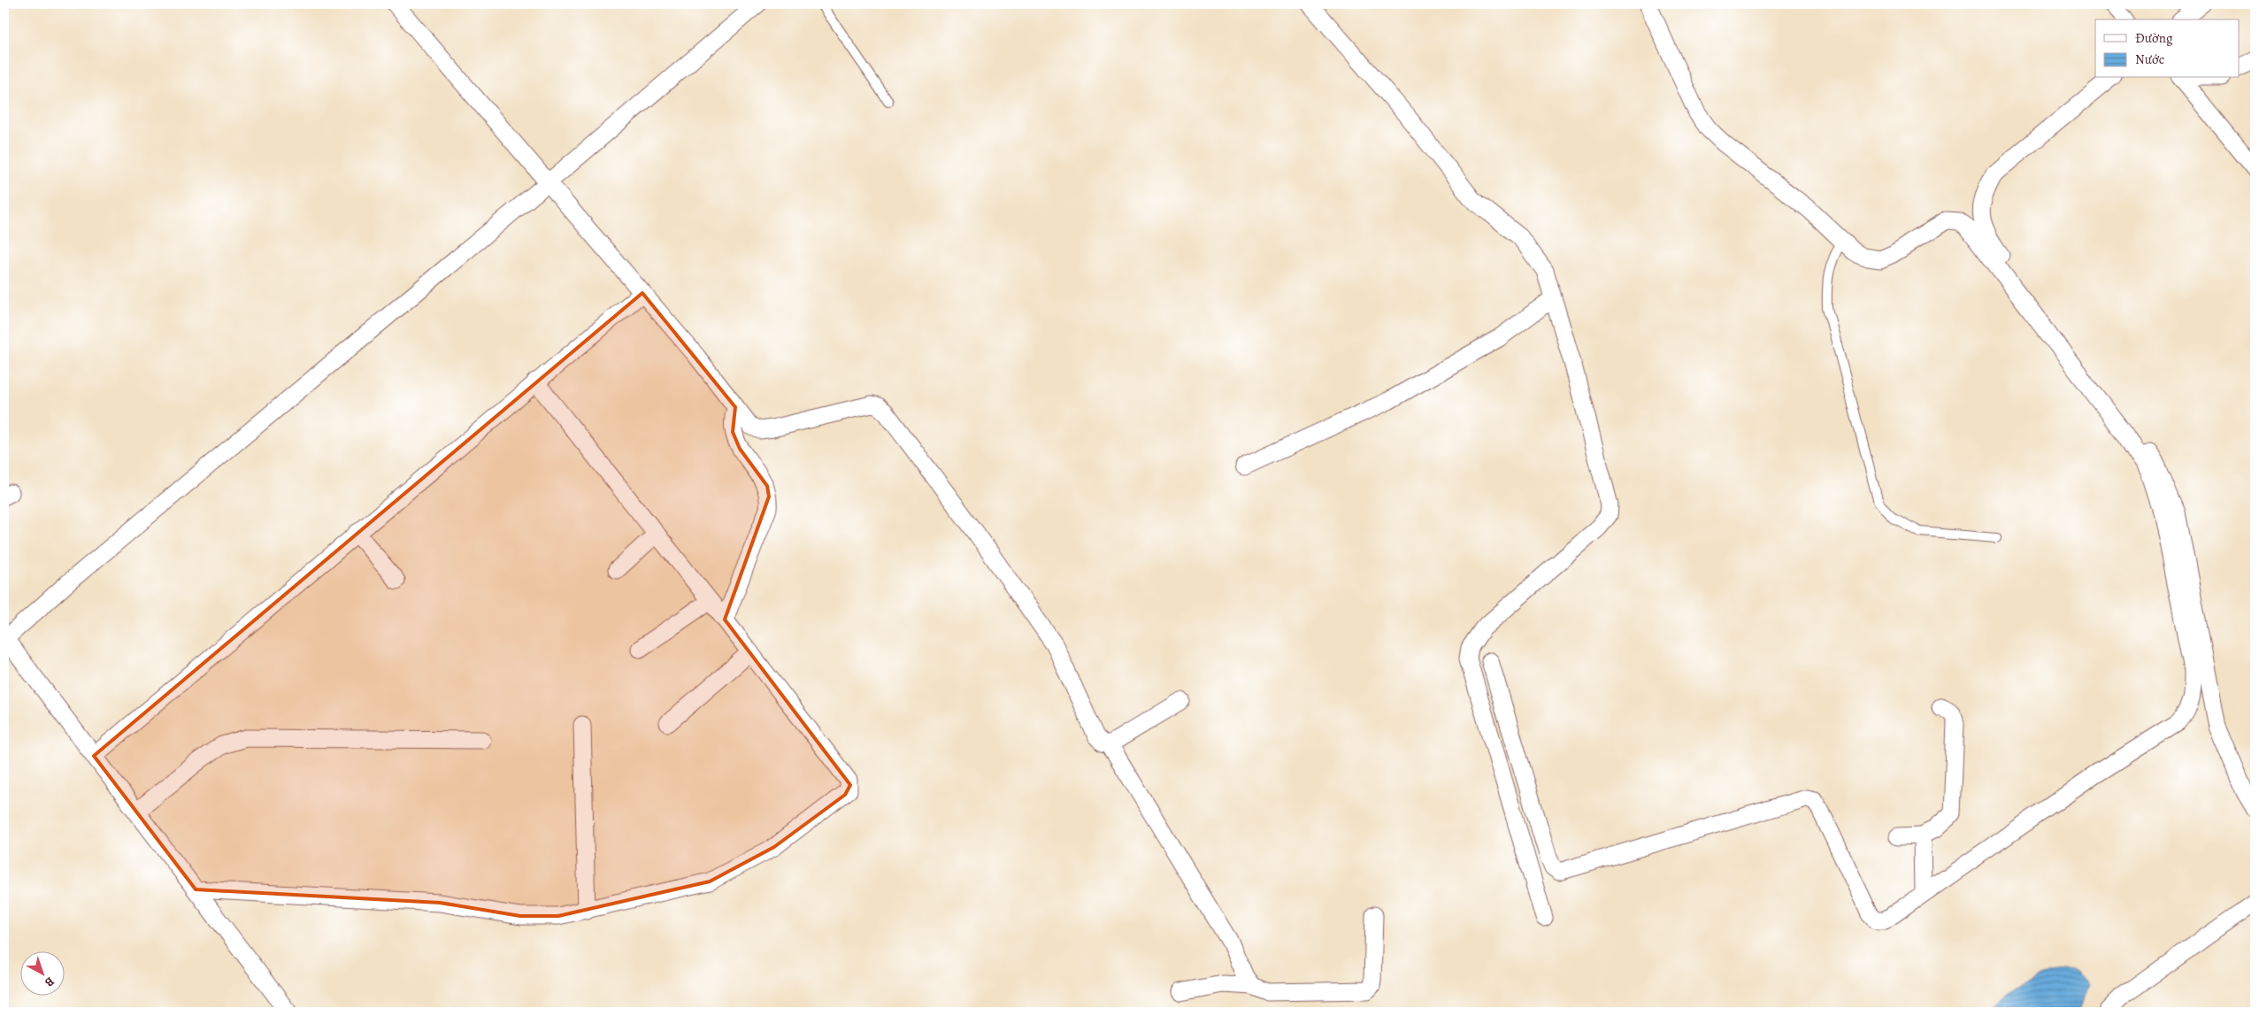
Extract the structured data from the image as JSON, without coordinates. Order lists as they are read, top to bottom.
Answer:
{
  "legend": ["Đường", "Nước"],
  "north": "bottom right"
}
